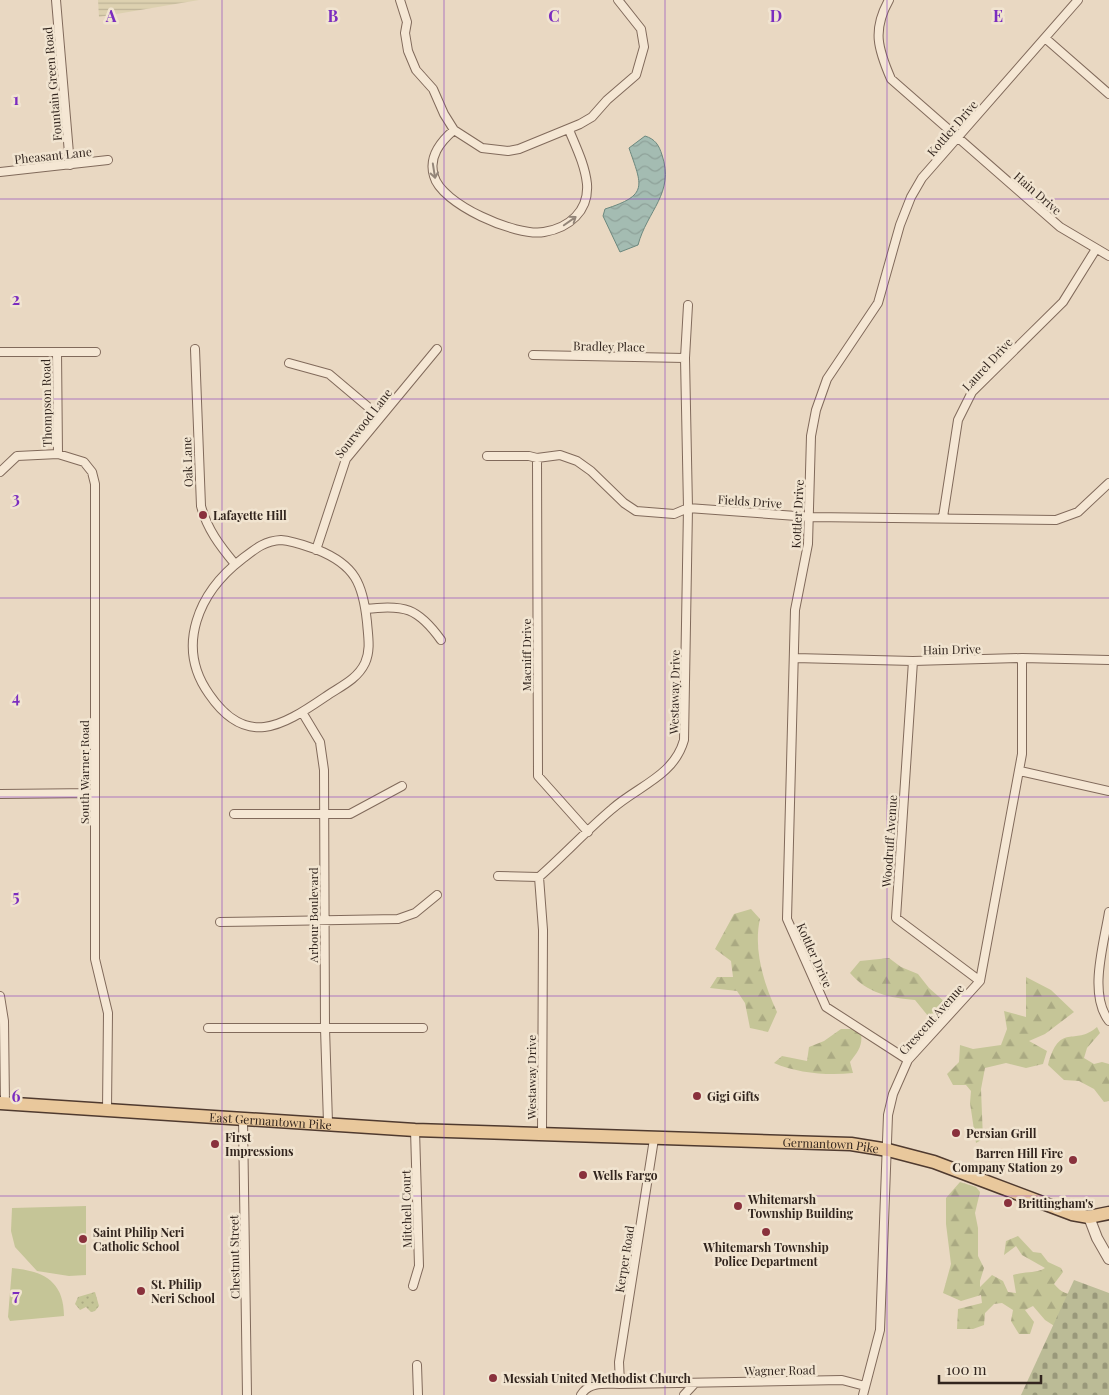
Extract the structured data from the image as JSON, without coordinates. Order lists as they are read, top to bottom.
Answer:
{
  "streets": {
    "main road": ["East Germantown Pike", "Germantown Pike"],
    "street": [
      "Fountain Green Road",
      "Kottler Drive",
      "Pheasant Lane",
      "Hain Drive",
      "Bradley Place",
      "Laurel Drive",
      "Thompson Road",
      "Sourwood Lane",
      "Oak Lane",
      "Fields Drive",
      "Macniff Drive",
      "Westaway Drive",
      "South Warner Road",
      "Woodruff Avenue",
      "Arbour Boulevard",
      "Crescent Avenue",
      "Mitchell Court",
      "Chestnut Street",
      "Kerper Road",
      "Wagner Road"
    ]
  },
  "crossings": [
    ["Fountain Green Road", "Pheasant Lane"],
    ["Kottler Drive", "Hain Drive"],
    ["Kottler Drive", "Fields Drive"],
    ["Kottler Drive", "Crescent Avenue"],
    ["Hain Drive", "Laurel Drive"],
    ["Hain Drive", "Woodruff Avenue"],
    ["Hain Drive", "Crescent Avenue"],
    ["Bradley Place", "Westaway Drive"],
    ["Laurel Drive", "Fields Drive"],
    ["Thompson Road", "South Warner Road"],
    ["Fields Drive", "Macniff Drive"],
    ["Fields Drive", "Westaway Drive"],
    ["Macniff Drive", "Westaway Drive"],
    ["Westaway Drive", "East Germantown Pike"],
    ["Westaway Drive", "Germantown Pike"],
    ["South Warner Road", "East Germantown Pike"],
    ["Woodruff Avenue", "Crescent Avenue"],
    ["Arbour Boulevard", "East Germantown Pike"],
    ["Crescent Avenue", "Germantown Pike"],
    ["Crescent Avenue", "Wagner Road"],
    ["East Germantown Pike", "Germantown Pike"],
    ["East Germantown Pike", "Mitchell Court"],
    ["East Germantown Pike", "Chestnut Street"],
    ["Germantown Pike", "Kerper Road"],
    ["Kerper Road", "Wagner Road"]
  ],
  "places": [
    "Lafayette Hill",
    "Gigi Gifts",
    "Persian Grill",
    "First Impressions",
    "Barren Hill Fire Company Station 29",
    "Wells Fargo",
    "Brittingham's",
    "Whitemarsh Township Building",
    "Whitemarsh Township Police Department",
    "Saint Philip Neri Catholic School",
    "St. Philip Neri School",
    "Messiah United Methodist Church"
  ],
  "scale_bar": "100 m",
  "grid": {
    "columns": [
      "A",
      "B",
      "C",
      "D",
      "E"
    ],
    "rows": [
      "1",
      "2",
      "3",
      "4",
      "5",
      "6",
      "7"
    ]
  }
}
